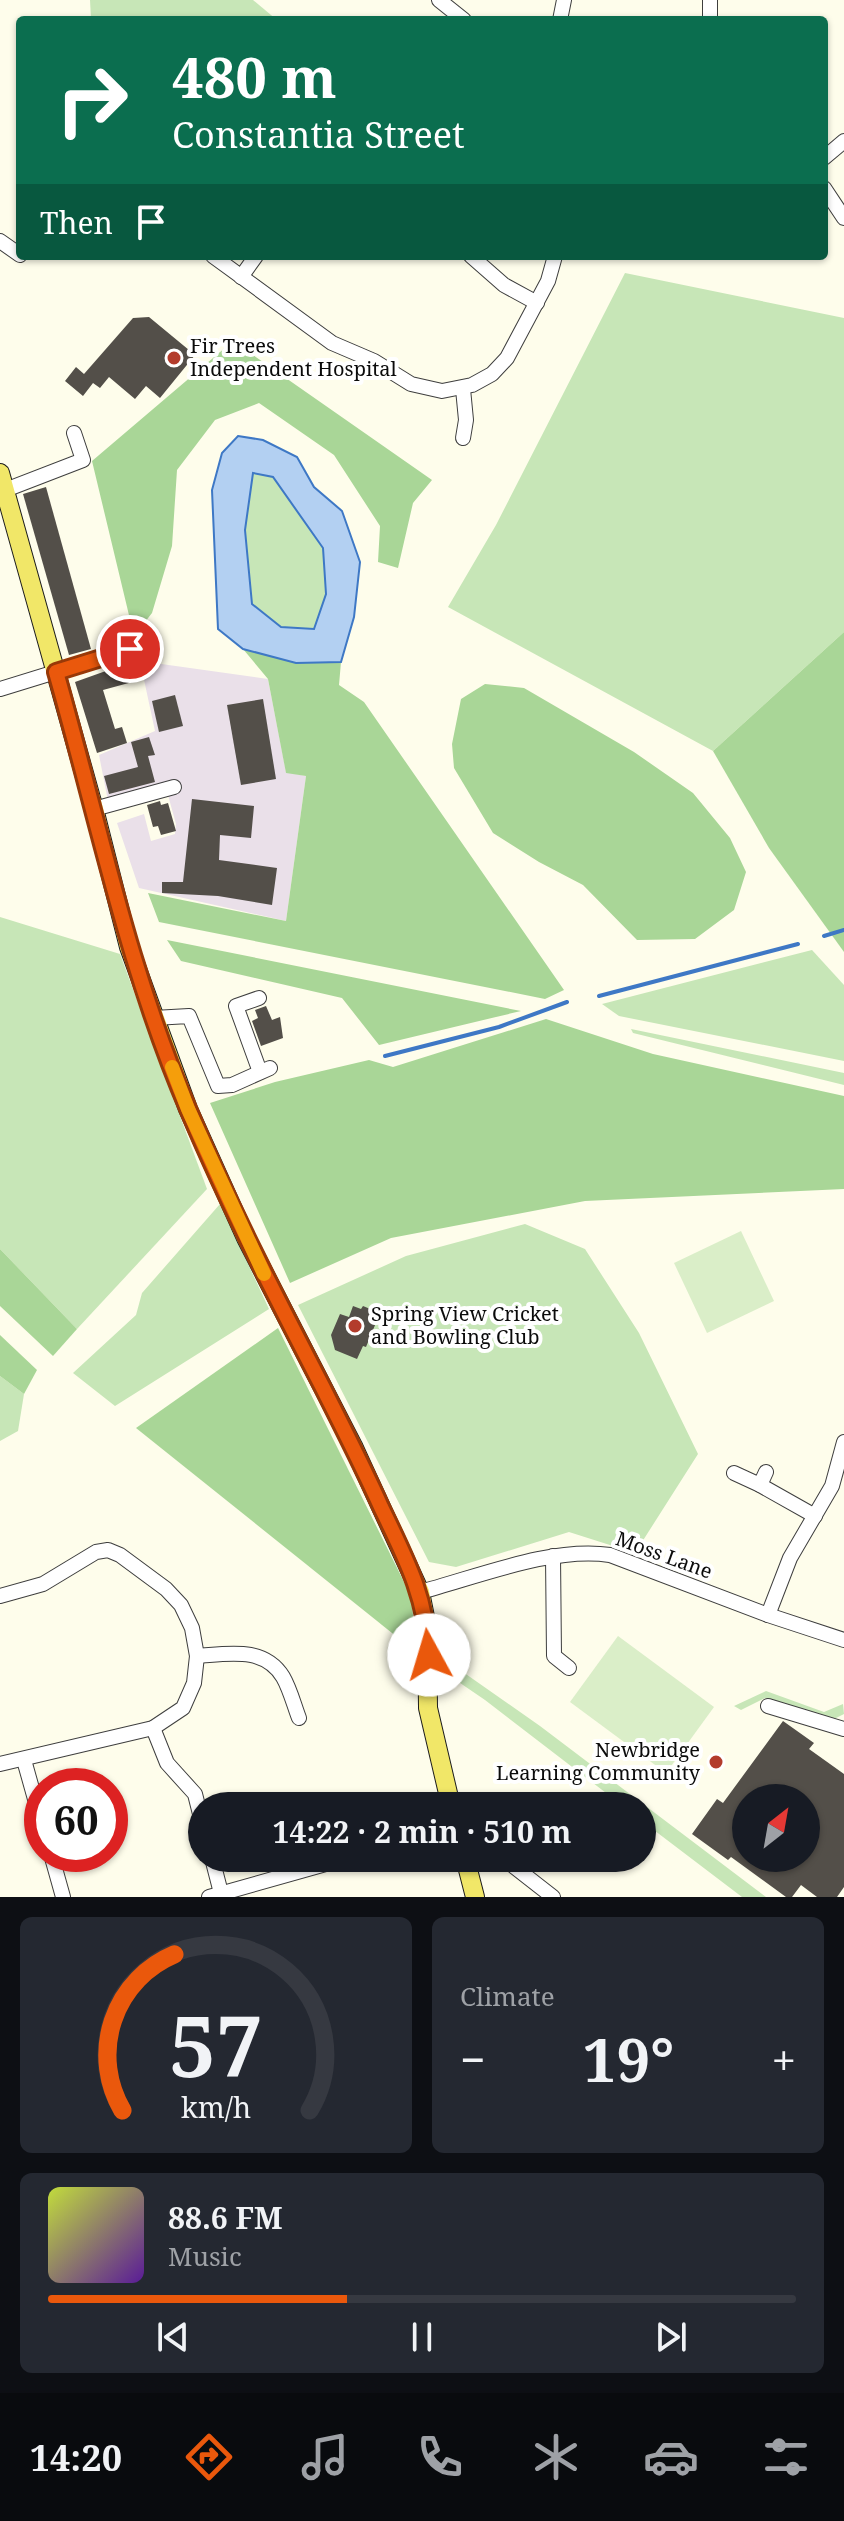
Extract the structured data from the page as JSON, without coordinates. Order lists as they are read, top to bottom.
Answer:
{
  "streets": {
    "street": ["Moss Lane"]
  },
  "places": ["Fir Trees Independent Hospital", "Spring View Cricket and Bowling Club", "Newbridge Learning Community"],
  "north": "top right",
  "page": {
    "turn": ["480 m", "Constantia Street"],
    "then": "Then",
    "limit": "60",
    "trip": "14:22 · 2 min · 510 m",
    "tile": "Climate",
    "heat": ["−", "19°", "+"],
    "song": ["88.6 FM", "Music"],
    "tabs": "14:20",
    "gauge": ["57", "km/h"]
  }
}
